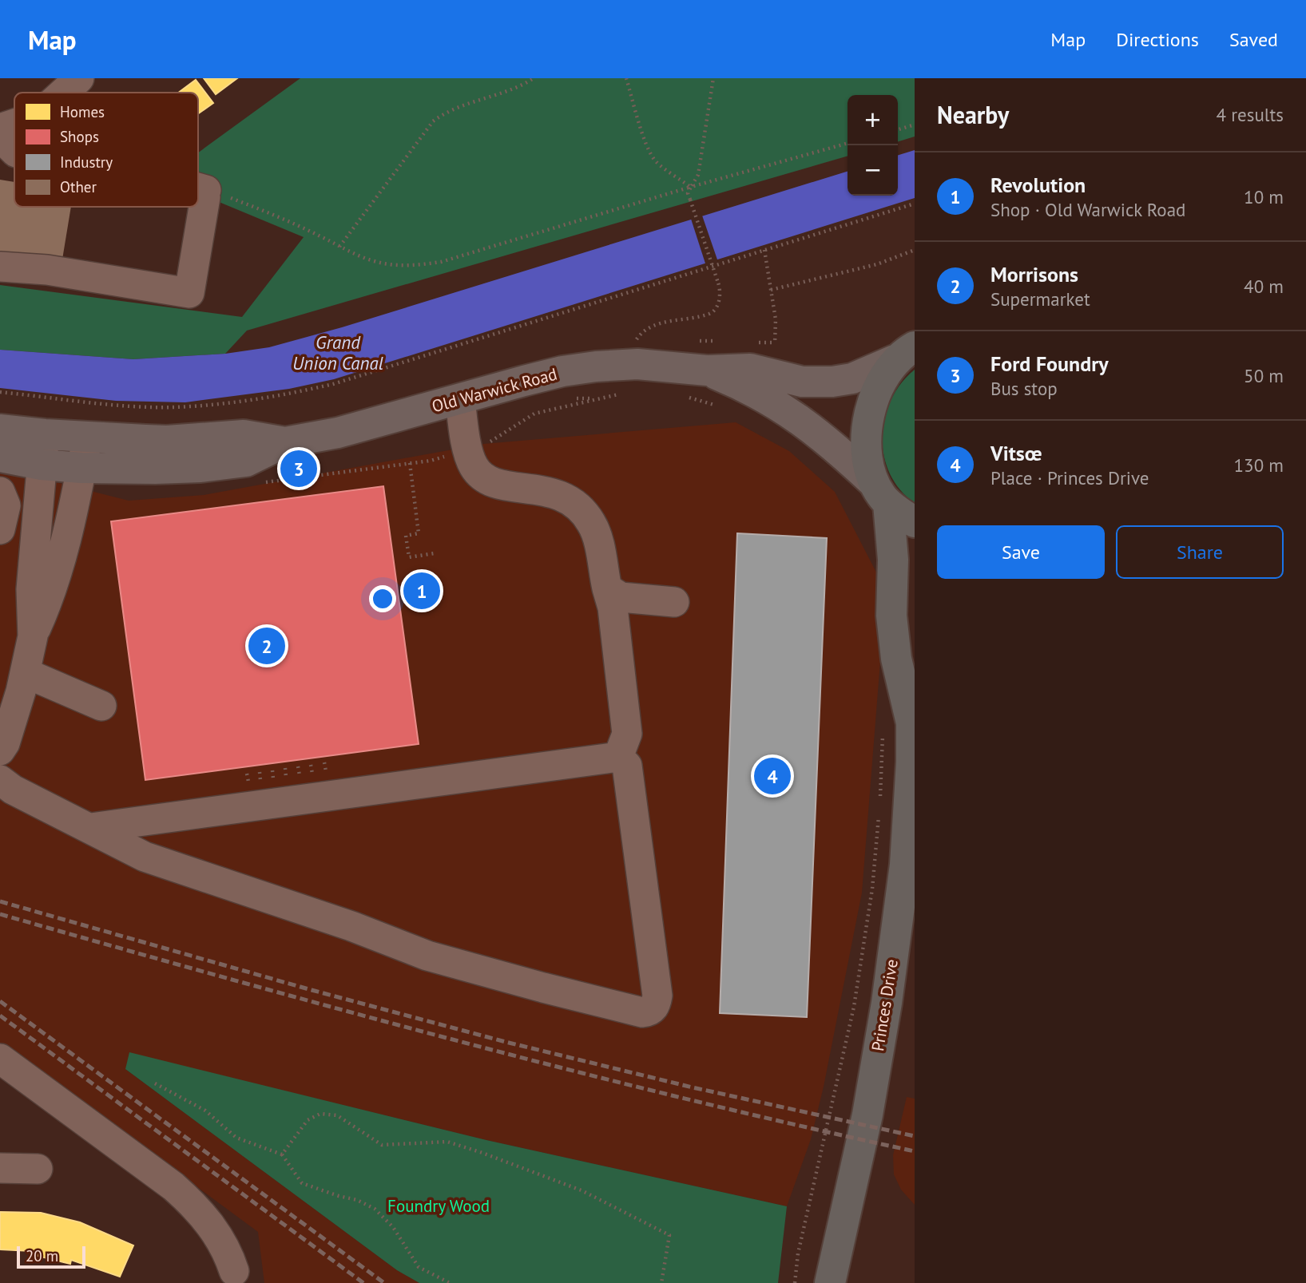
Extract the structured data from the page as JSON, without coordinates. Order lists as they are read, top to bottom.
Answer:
{
  "streets": {
    "highway": ["Princes Drive"],
    "main road": ["Old Warwick Road"]
  },
  "crossings": [
    ["Old Warwick Road", "Princes Drive"]
  ],
  "water": ["Grand Union Canal"],
  "parks": ["Foundry Wood"],
  "legend": [
    "Homes",
    "Shops",
    "Industry",
    "Other"
  ],
  "scale_bar": "20 m",
  "page": {
    "header": "Map",
    "nav": ["Map", "Directions", "Saved"],
    "heading": ["Nearby", "4 results"],
    "map_buttons": ["+", "−"],
    "list": [
      {
        "mark": "1",
        "name": "Revolution",
        "note": "Shop · Old Warwick Road",
        "value": "10 m"
      },
      {
        "mark": "2",
        "name": "Morrisons",
        "note": "Supermarket",
        "value": "40 m"
      },
      {
        "mark": "3",
        "name": "Ford Foundry",
        "note": "Bus stop",
        "value": "50 m"
      },
      {
        "mark": "4",
        "name": "Vitsœ",
        "note": "Place · Princes Drive",
        "value": "130 m"
      }
    ],
    "pins": [
      "3",
      "1",
      "2",
      "4"
    ],
    "buttons": ["Save", "Share"],
    "scale": "20 m"
  }
}
